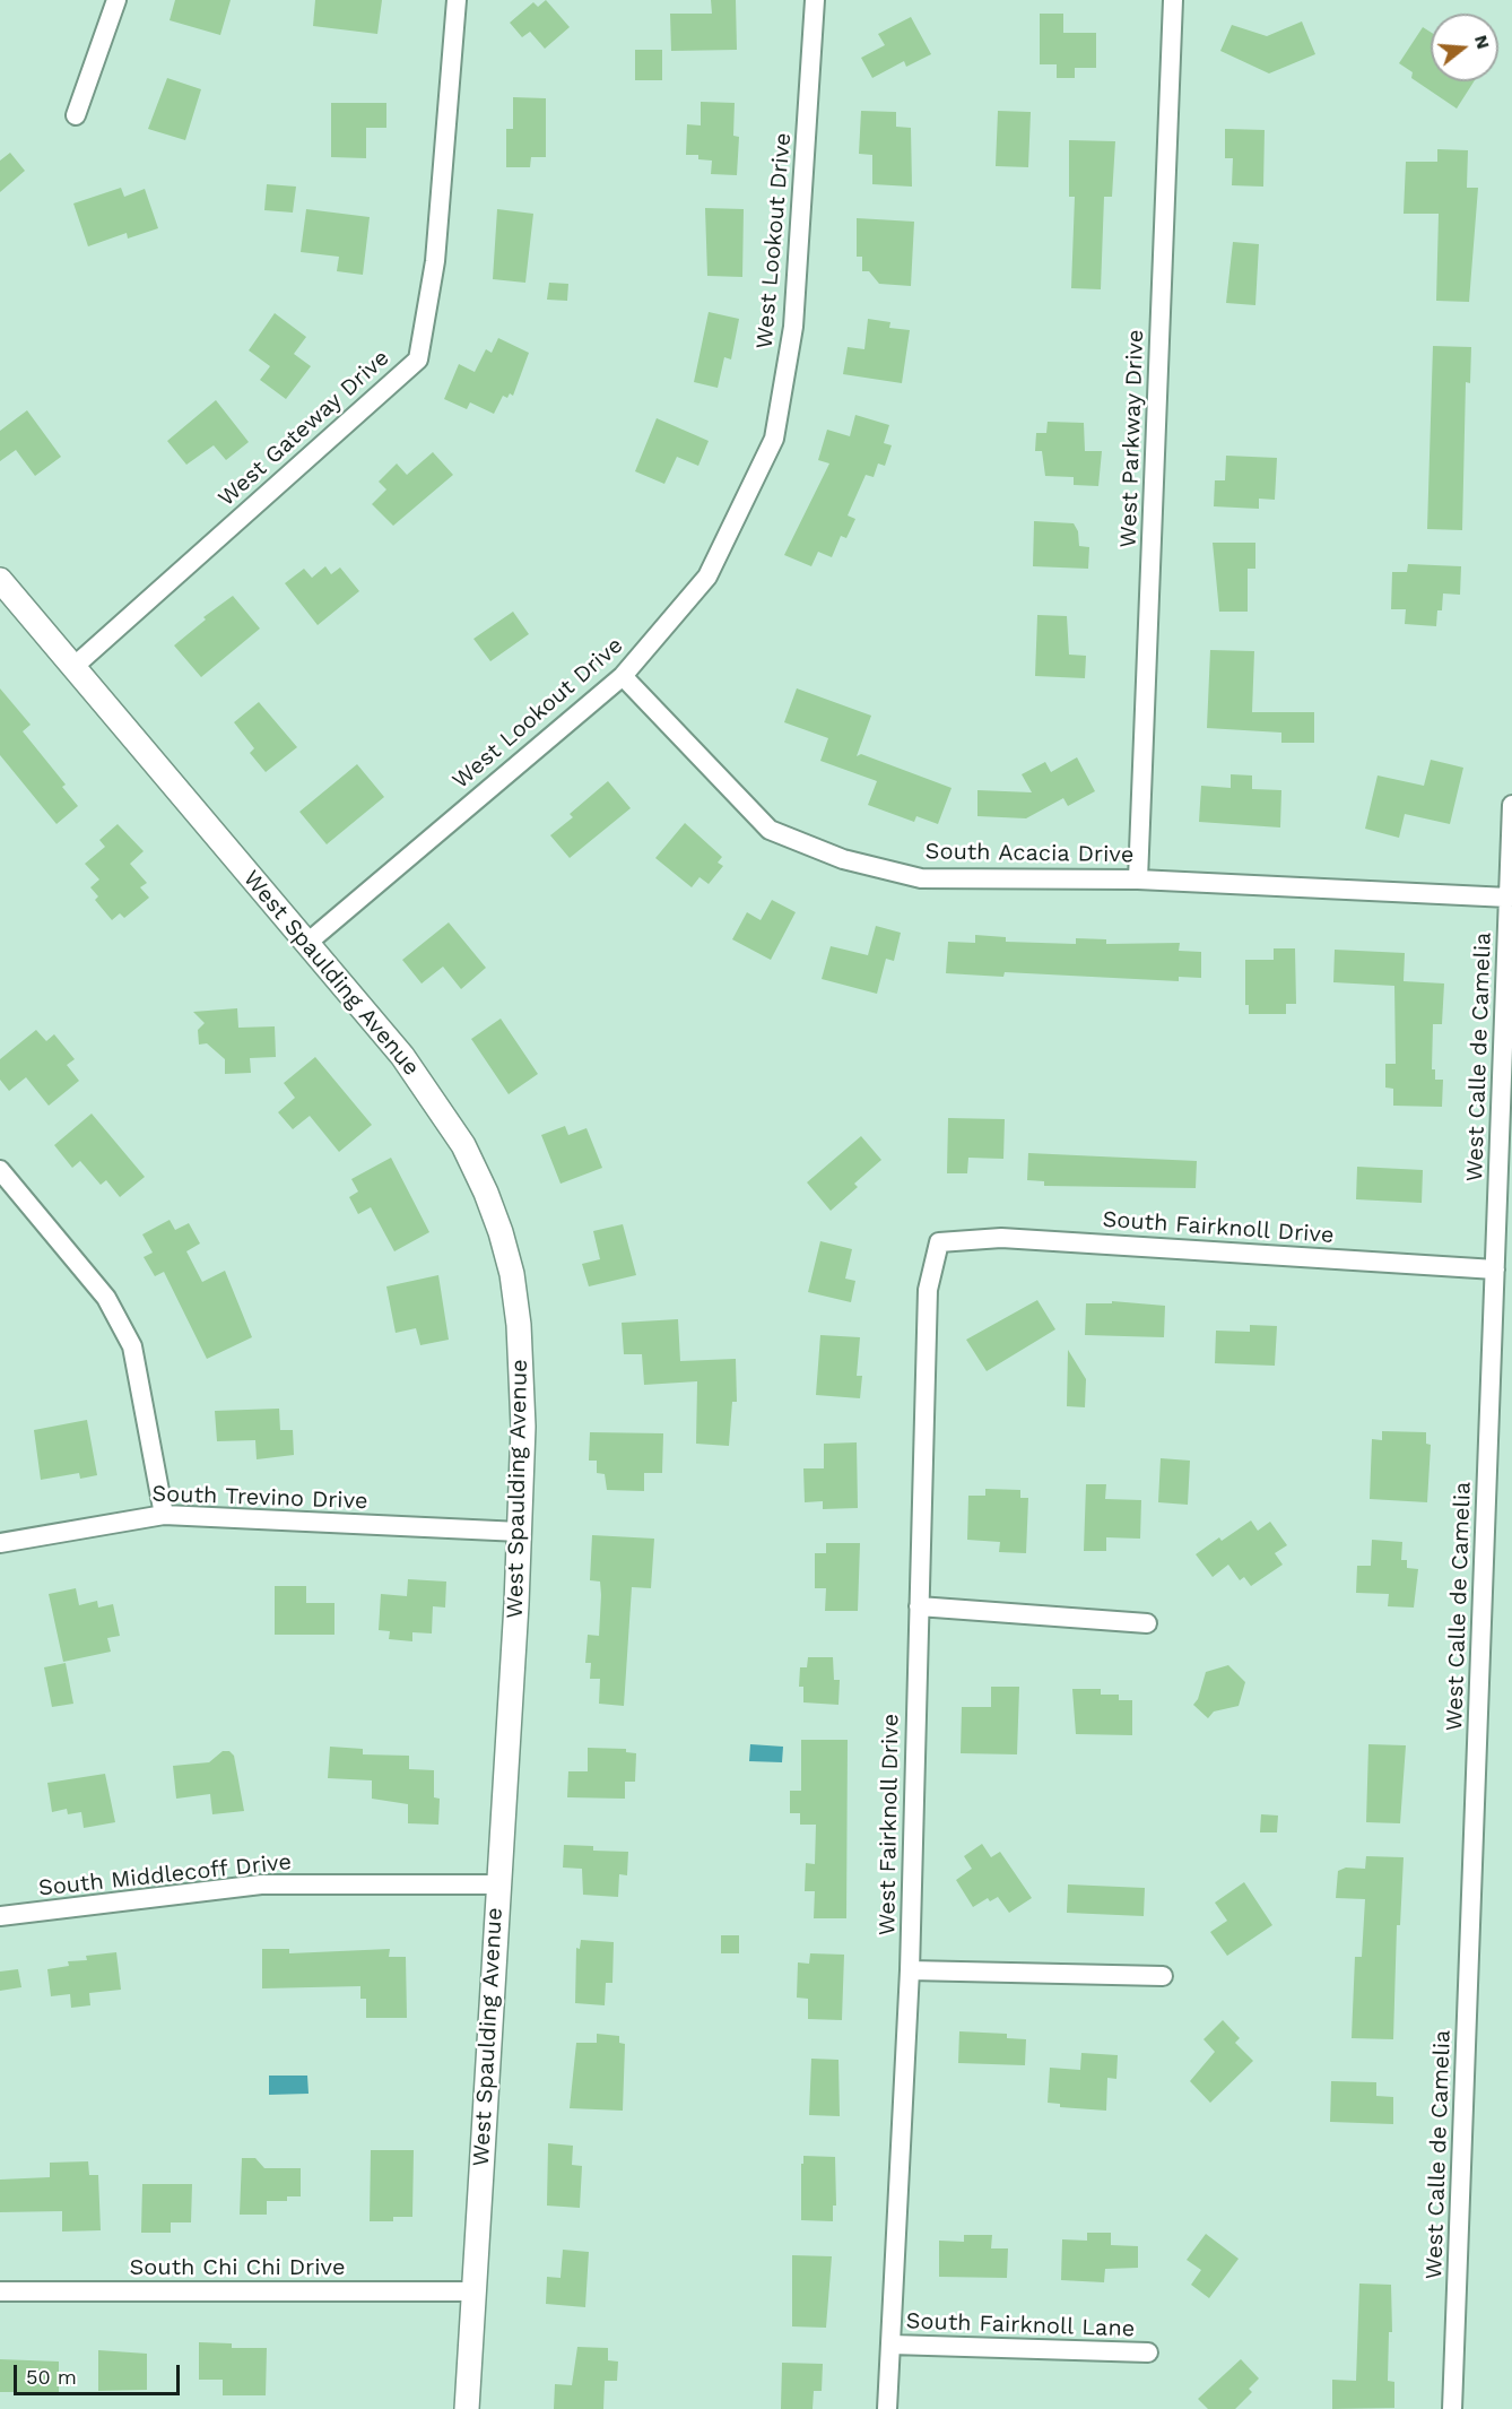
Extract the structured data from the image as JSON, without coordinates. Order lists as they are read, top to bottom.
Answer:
{
  "streets": {
    "street": [
      "West Lookout Drive",
      "West Gateway Drive",
      "West Parkway Drive",
      "South Acacia Drive",
      "West Spaulding Avenue",
      "West Calle de Camelia",
      "South Fairknoll Drive",
      "South Trevino Drive",
      "West Fairknoll Drive",
      "South Middlecoff Drive",
      "South Chi Chi Drive",
      "South Fairknoll Lane"
    ]
  },
  "crossings": [
    ["West Lookout Drive", "South Acacia Drive"],
    ["West Lookout Drive", "West Spaulding Avenue"],
    ["West Gateway Drive", "West Spaulding Avenue"],
    ["West Parkway Drive", "South Acacia Drive"],
    ["South Acacia Drive", "West Calle de Camelia"],
    ["West Spaulding Avenue", "South Trevino Drive"],
    ["West Spaulding Avenue", "South Middlecoff Drive"],
    ["West Spaulding Avenue", "South Chi Chi Drive"],
    ["West Calle de Camelia", "South Fairknoll Drive"],
    ["South Fairknoll Drive", "West Fairknoll Drive"],
    ["West Fairknoll Drive", "South Fairknoll Lane"]
  ],
  "scale_bar": "50 m",
  "north": "right"
}
